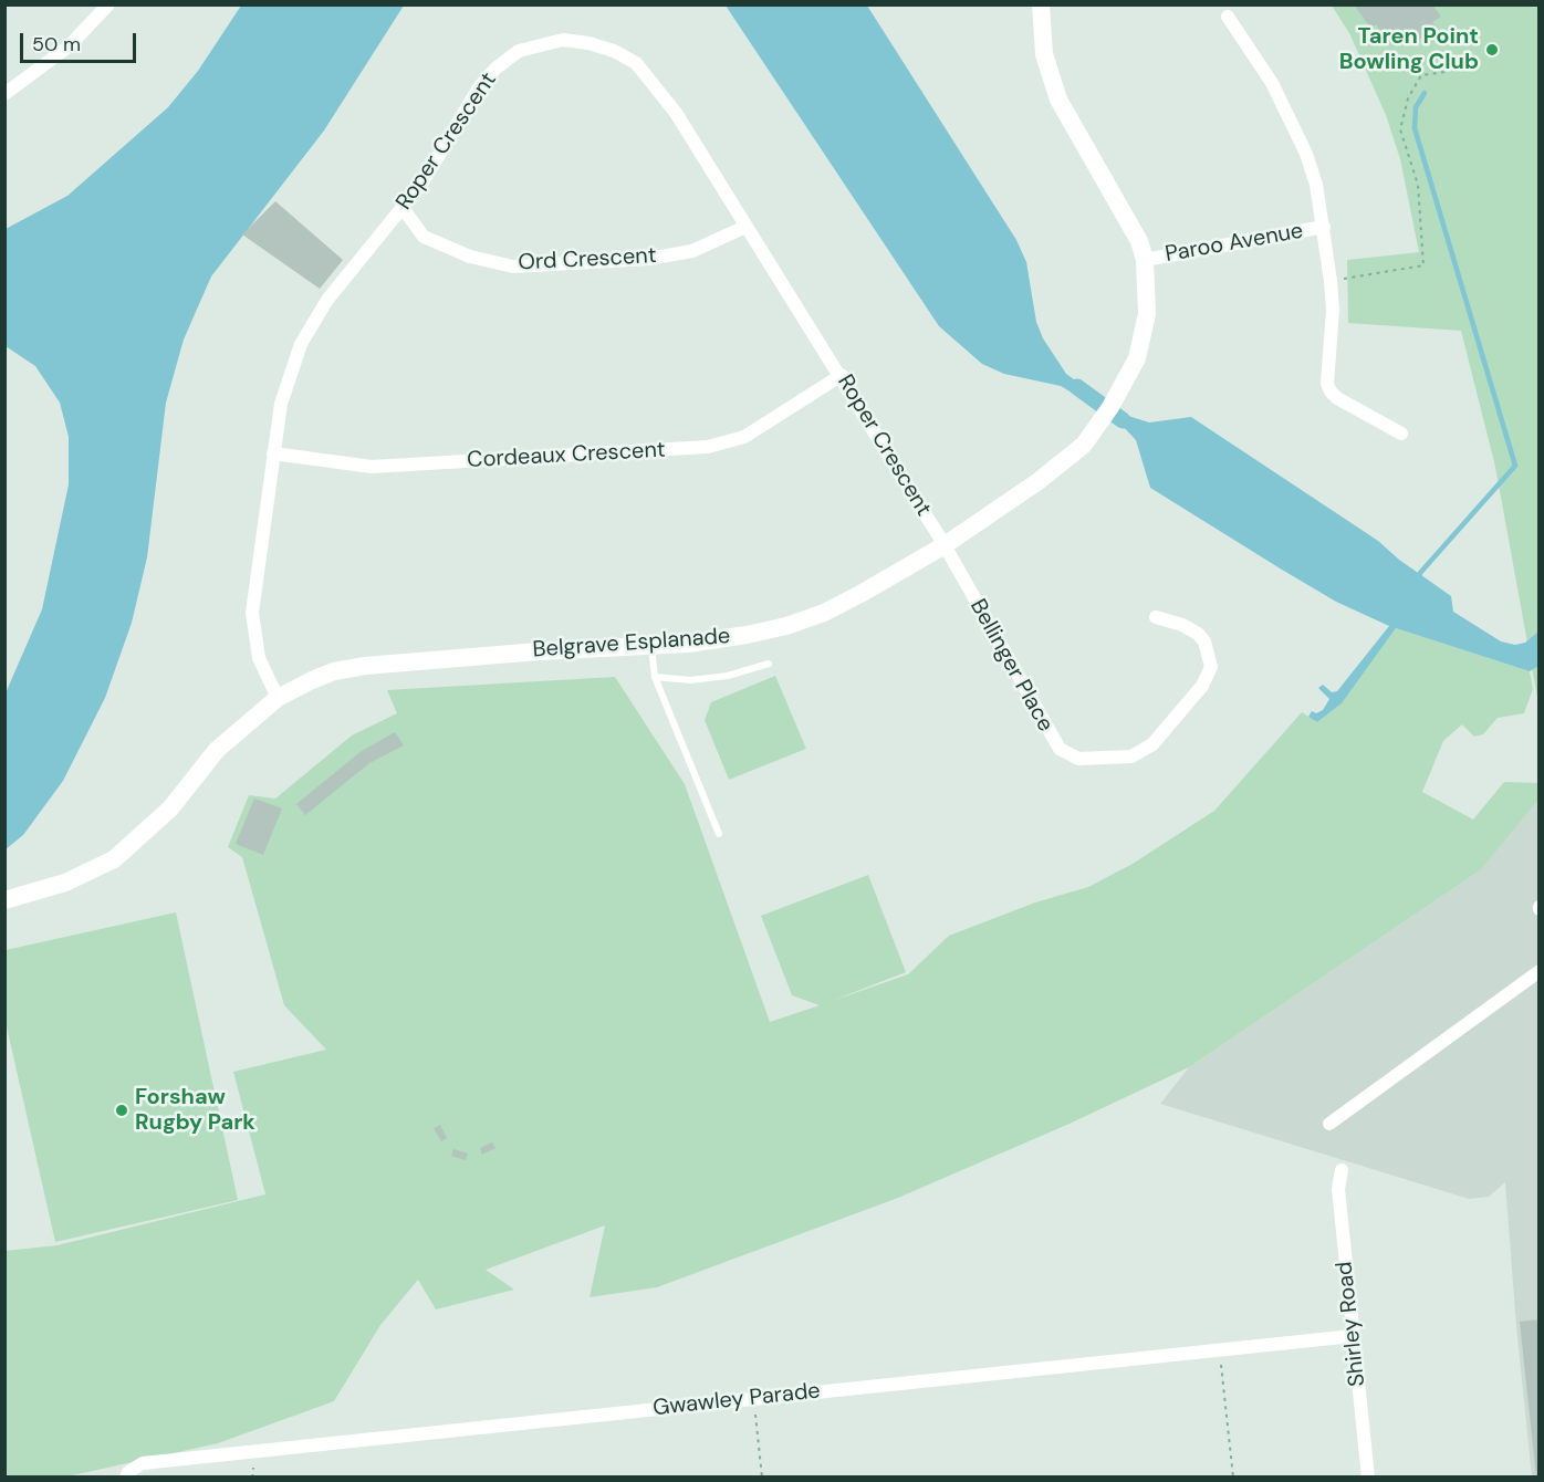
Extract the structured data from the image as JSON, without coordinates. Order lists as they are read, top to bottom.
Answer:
{
  "streets": {
    "street": [
      "Roper Crescent",
      "Paroo Avenue",
      "Ord Crescent",
      "Cordeaux Crescent",
      "Belgrave Esplanade",
      "Bellinger Place",
      "Shirley Road",
      "Gwawley Parade"
    ]
  },
  "crossings": [
    ["Roper Crescent", "Ord Crescent"],
    ["Roper Crescent", "Cordeaux Crescent"],
    ["Roper Crescent", "Belgrave Esplanade"],
    ["Roper Crescent", "Bellinger Place"],
    ["Paroo Avenue", "Belgrave Esplanade"],
    ["Belgrave Esplanade", "Bellinger Place"],
    ["Shirley Road", "Gwawley Parade"]
  ],
  "places": ["Taren Point Bowling Club", "Forshaw Rugby Park"],
  "scale_bar": "50 m"
}
